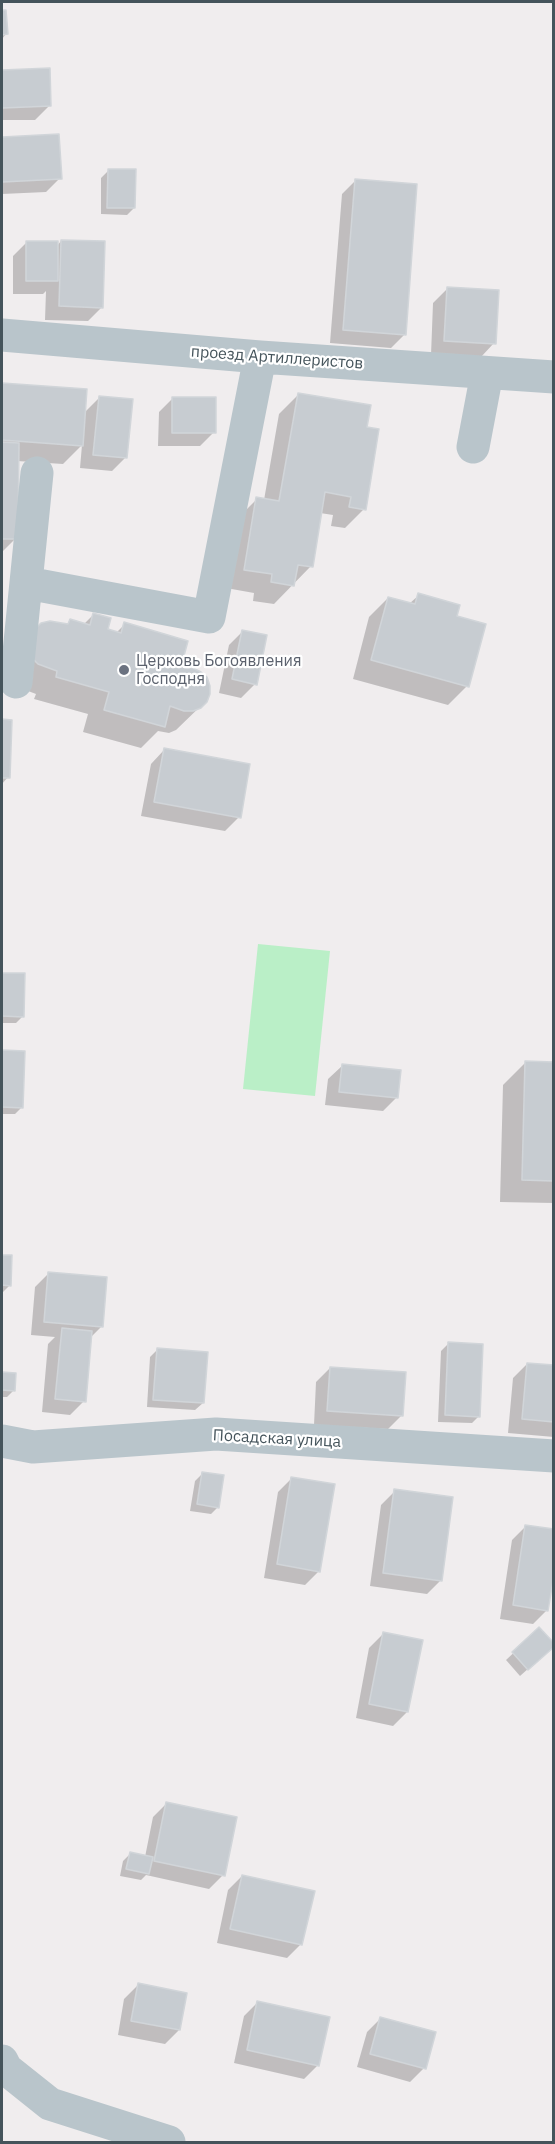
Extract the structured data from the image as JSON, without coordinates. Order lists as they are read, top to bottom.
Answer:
{
  "streets": {
    "street": ["проезд Артиллеристов", "Посадская улица"]
  },
  "places": ["Церковь Богоявления Господня"]
}
